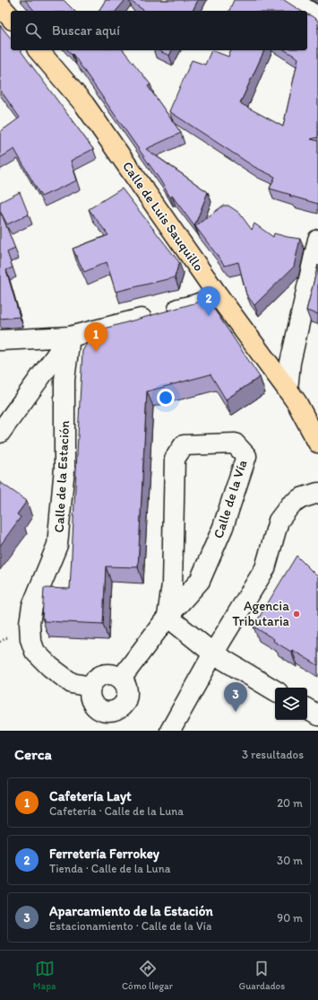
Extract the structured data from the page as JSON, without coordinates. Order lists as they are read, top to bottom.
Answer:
{
  "streets": {
    "main road": ["Calle de Luis Sauquillo"],
    "street": ["Calle de la Estación", "Calle de la Vía"]
  },
  "crossings": [
    ["Calle de la Estación", "Calle de la Vía"]
  ],
  "places": ["Agencia Tributaria"],
  "page": {
    "search": "Buscar aquí",
    "pins": ["2", "1", "3"],
    "heading": ["Cerca", "3 resultados"],
    "list": [
      {
        "mark": "1",
        "name": "Cafetería Layt",
        "note": "Cafetería · Calle de la Luna",
        "value": "20 m"
      },
      {
        "mark": "2",
        "name": "Ferretería Ferrokey",
        "note": "Tienda · Calle de la Luna",
        "value": "30 m"
      },
      {
        "mark": "3",
        "name": "Aparcamiento de la Estación",
        "note": "Estacionamiento · Calle de la Vía",
        "value": "90 m"
      }
    ],
    "nav": ["Mapa", "Cómo llegar", "Guardados"]
  }
}
